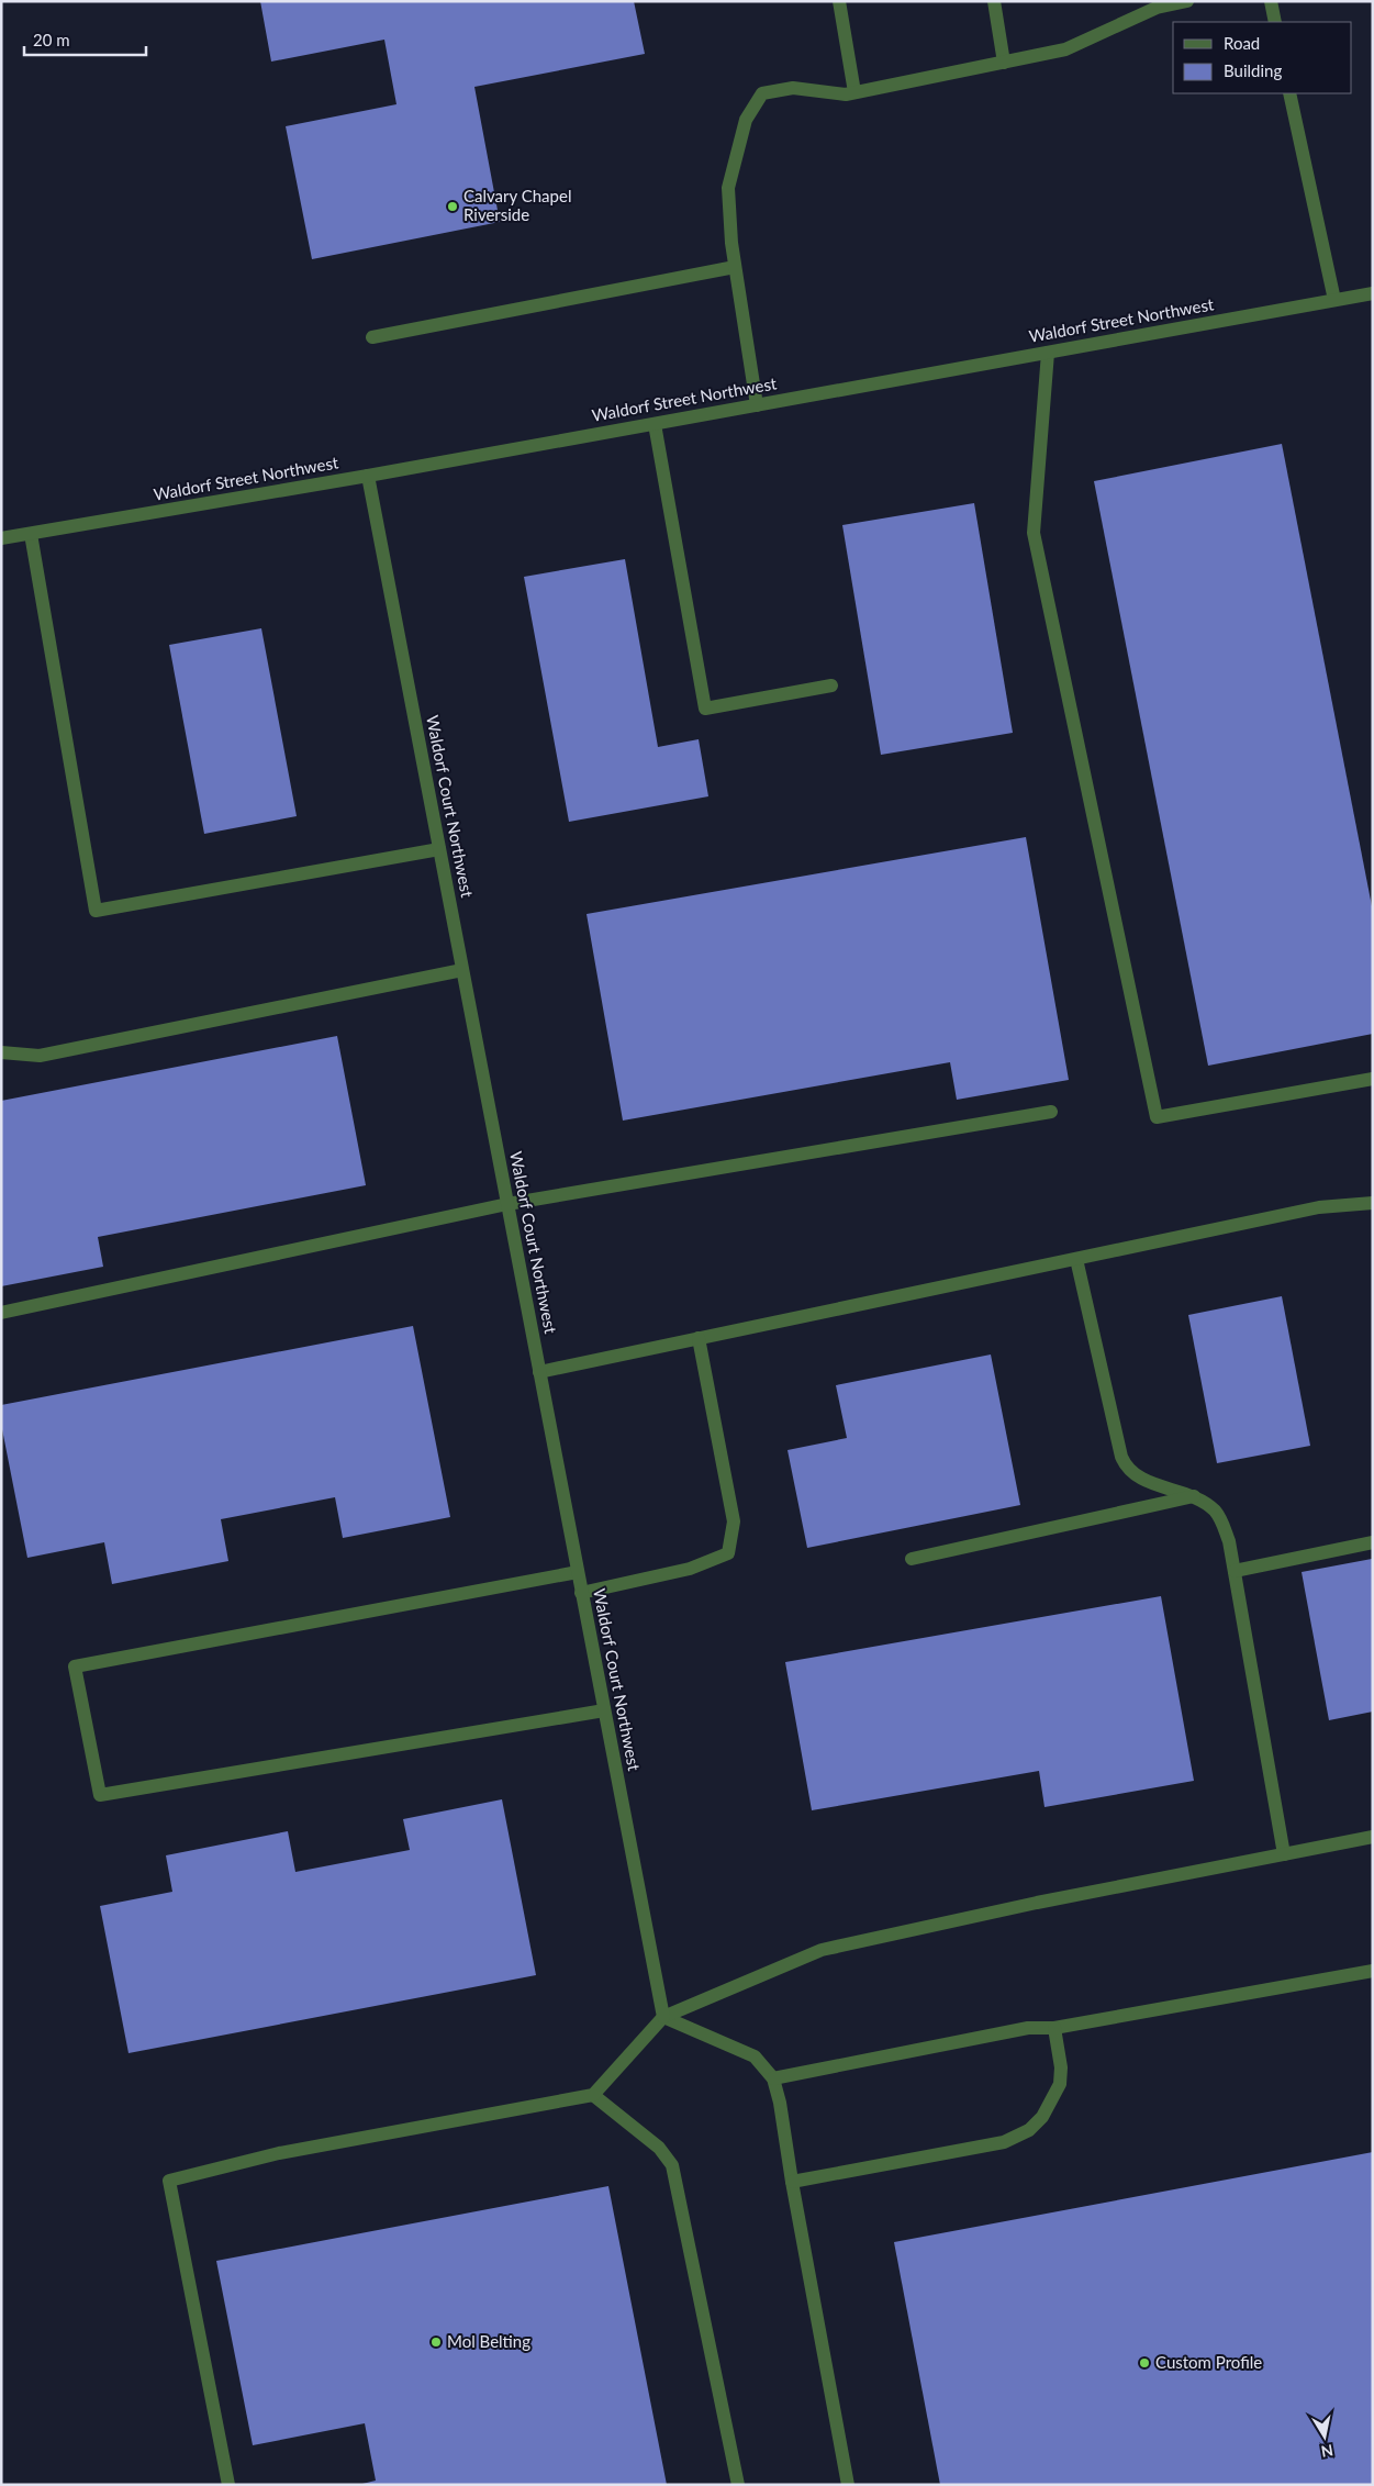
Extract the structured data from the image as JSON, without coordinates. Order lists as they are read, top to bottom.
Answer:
{
  "streets": {
    "street": ["Waldorf Street Northwest", "Waldorf Court Northwest"]
  },
  "crossings": [
    ["Waldorf Street Northwest", "Waldorf Court Northwest"]
  ],
  "places": ["Calvary Chapel Riverside", "Mol Belting", "Custom Profile"],
  "legend": ["Road", "Building"],
  "scale_bar": "20 m",
  "north": "bottom"
}
